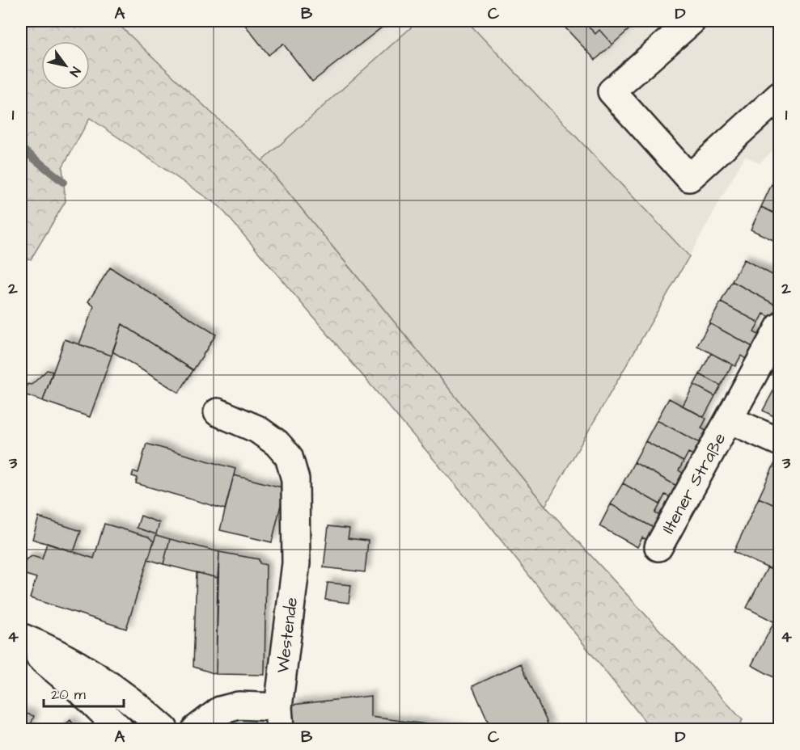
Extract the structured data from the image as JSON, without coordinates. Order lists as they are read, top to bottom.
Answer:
{
  "streets": {
    "main road": ["Iltener Straße", "Westende"]
  },
  "scale_bar": "20 m",
  "north": "bottom right",
  "grid": {
    "columns": [
      "A",
      "B",
      "C",
      "D"
    ],
    "rows": [
      "1",
      "2",
      "3",
      "4"
    ]
  }
}
